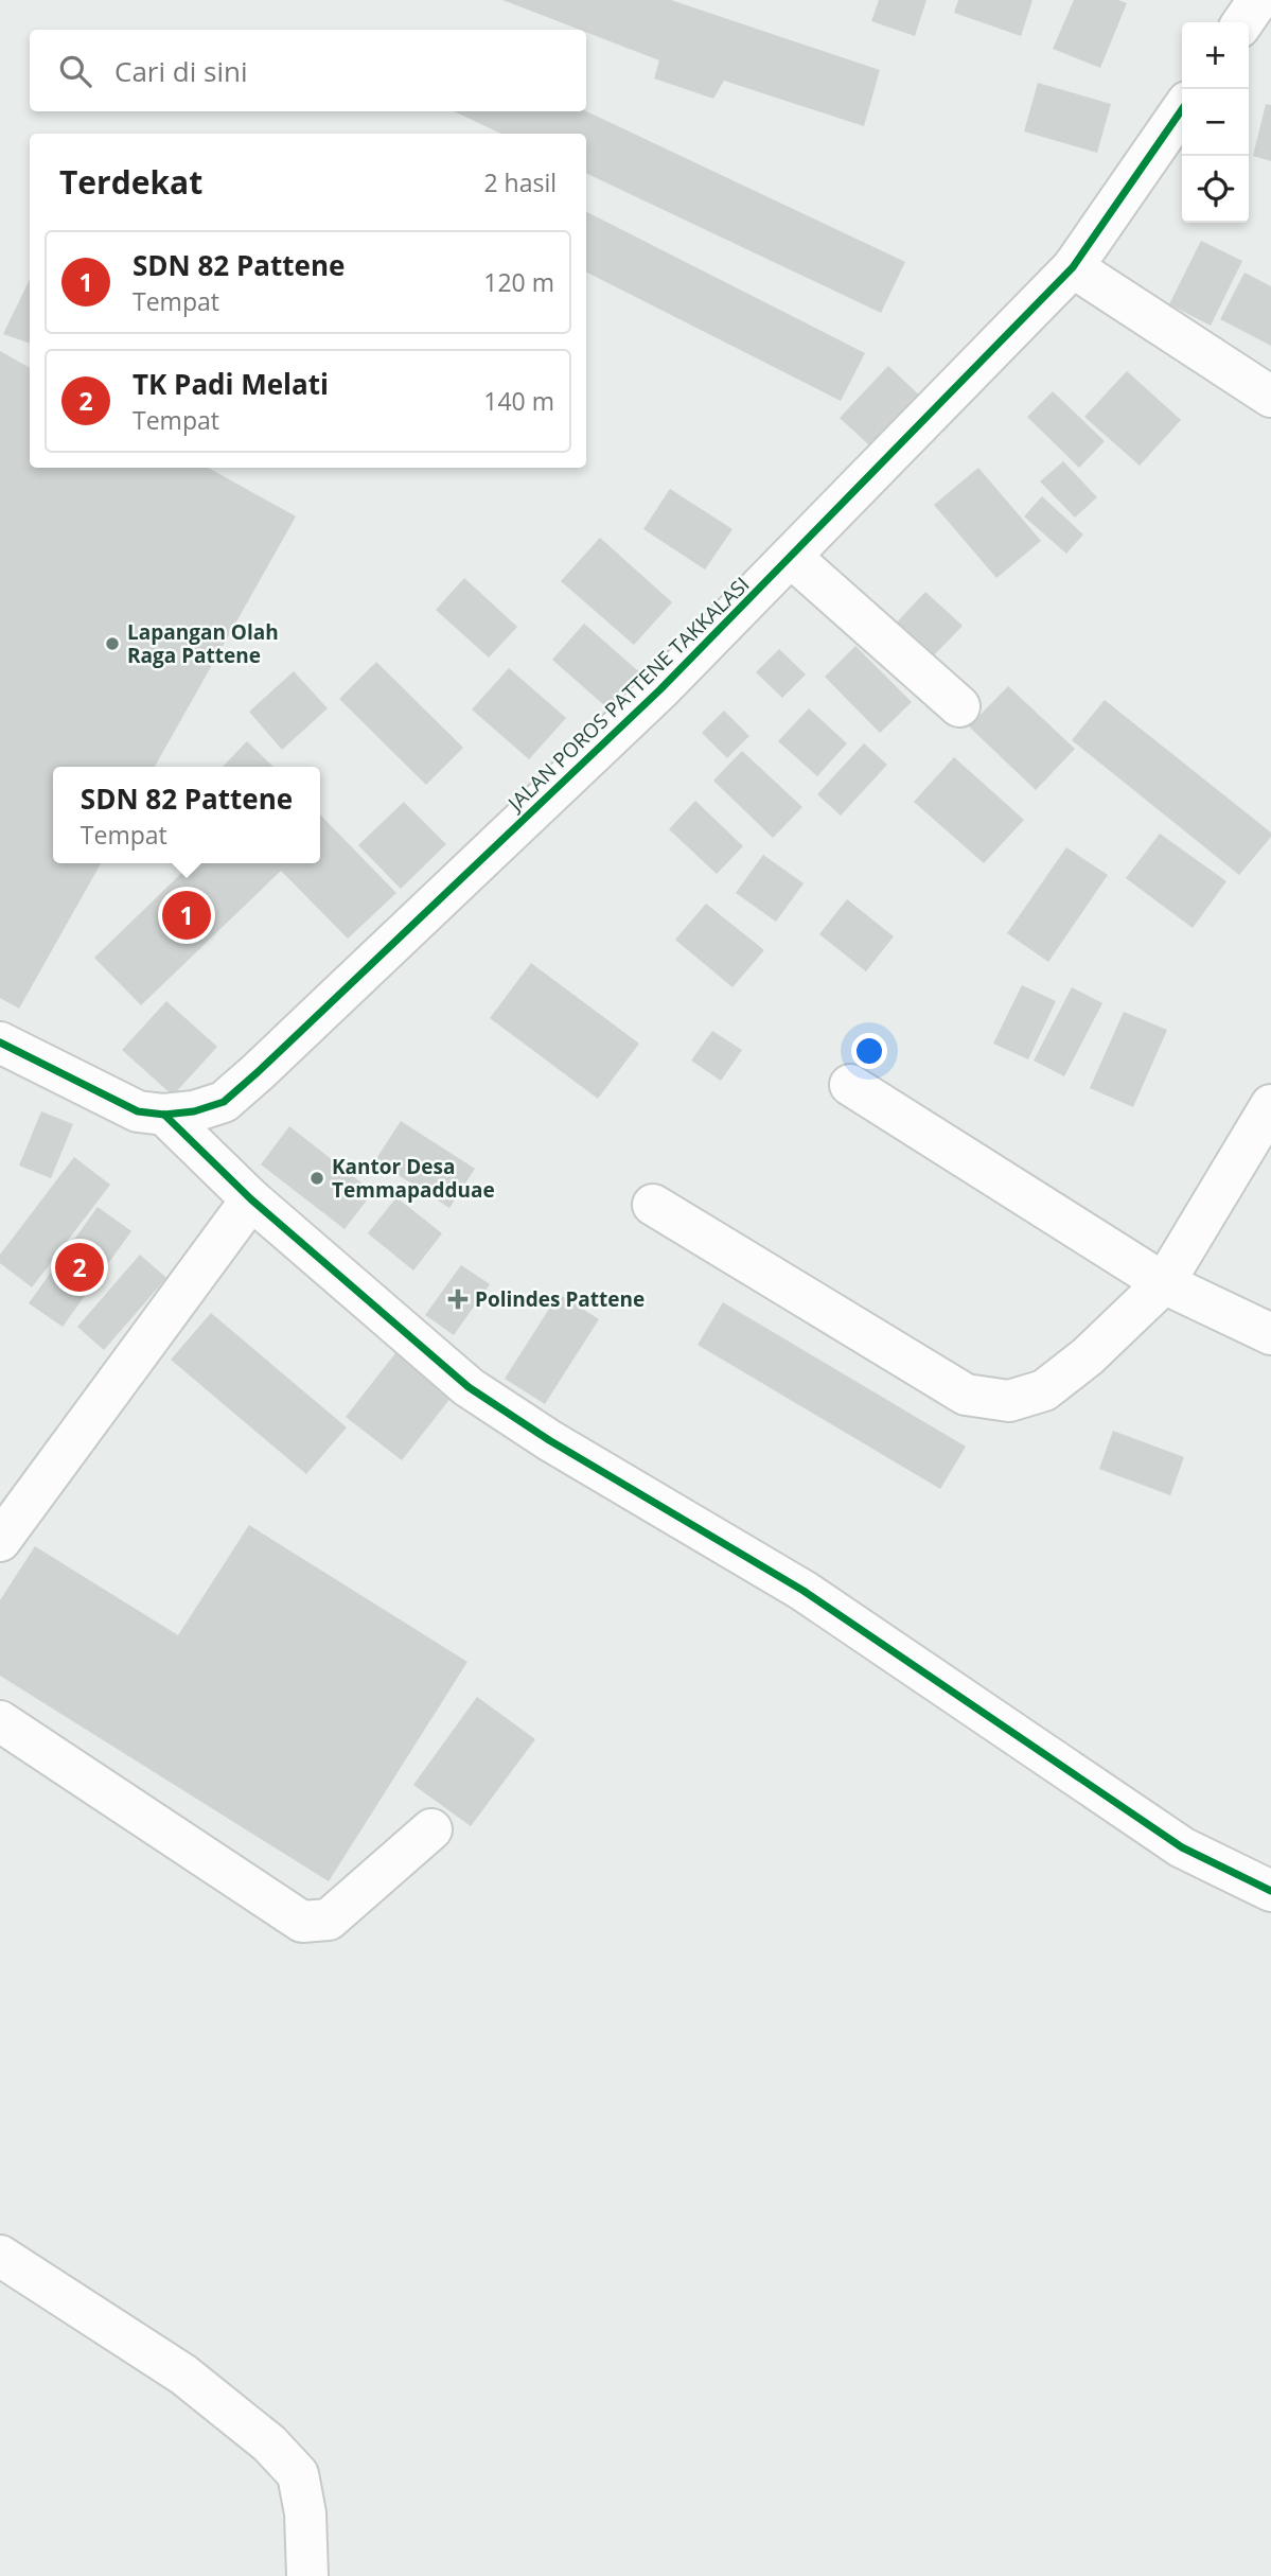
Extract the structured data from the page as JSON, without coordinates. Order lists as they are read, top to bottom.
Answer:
{
  "streets": {
    "street": ["JALAN POROS PATTENE TAKKALASI"]
  },
  "places": {
    "other": ["Lapangan Olah Raga Pattene", "Kantor Desa Temmapadduae"],
    "health": ["Polindes Pattene"]
  },
  "page": {
    "map_buttons": ["+", "−"],
    "search": "Cari di sini",
    "heading": ["Terdekat", "2 hasil"],
    "list": [
      {
        "mark": "1",
        "name": "SDN 82 Pattene",
        "note": "Tempat",
        "value": "120 m"
      },
      {
        "mark": "2",
        "name": "TK Padi Melati",
        "note": "Tempat",
        "value": "140 m"
      }
    ],
    "popup": ["SDN 82 Pattene", "Tempat"],
    "pins": ["1", "2"]
  }
}
